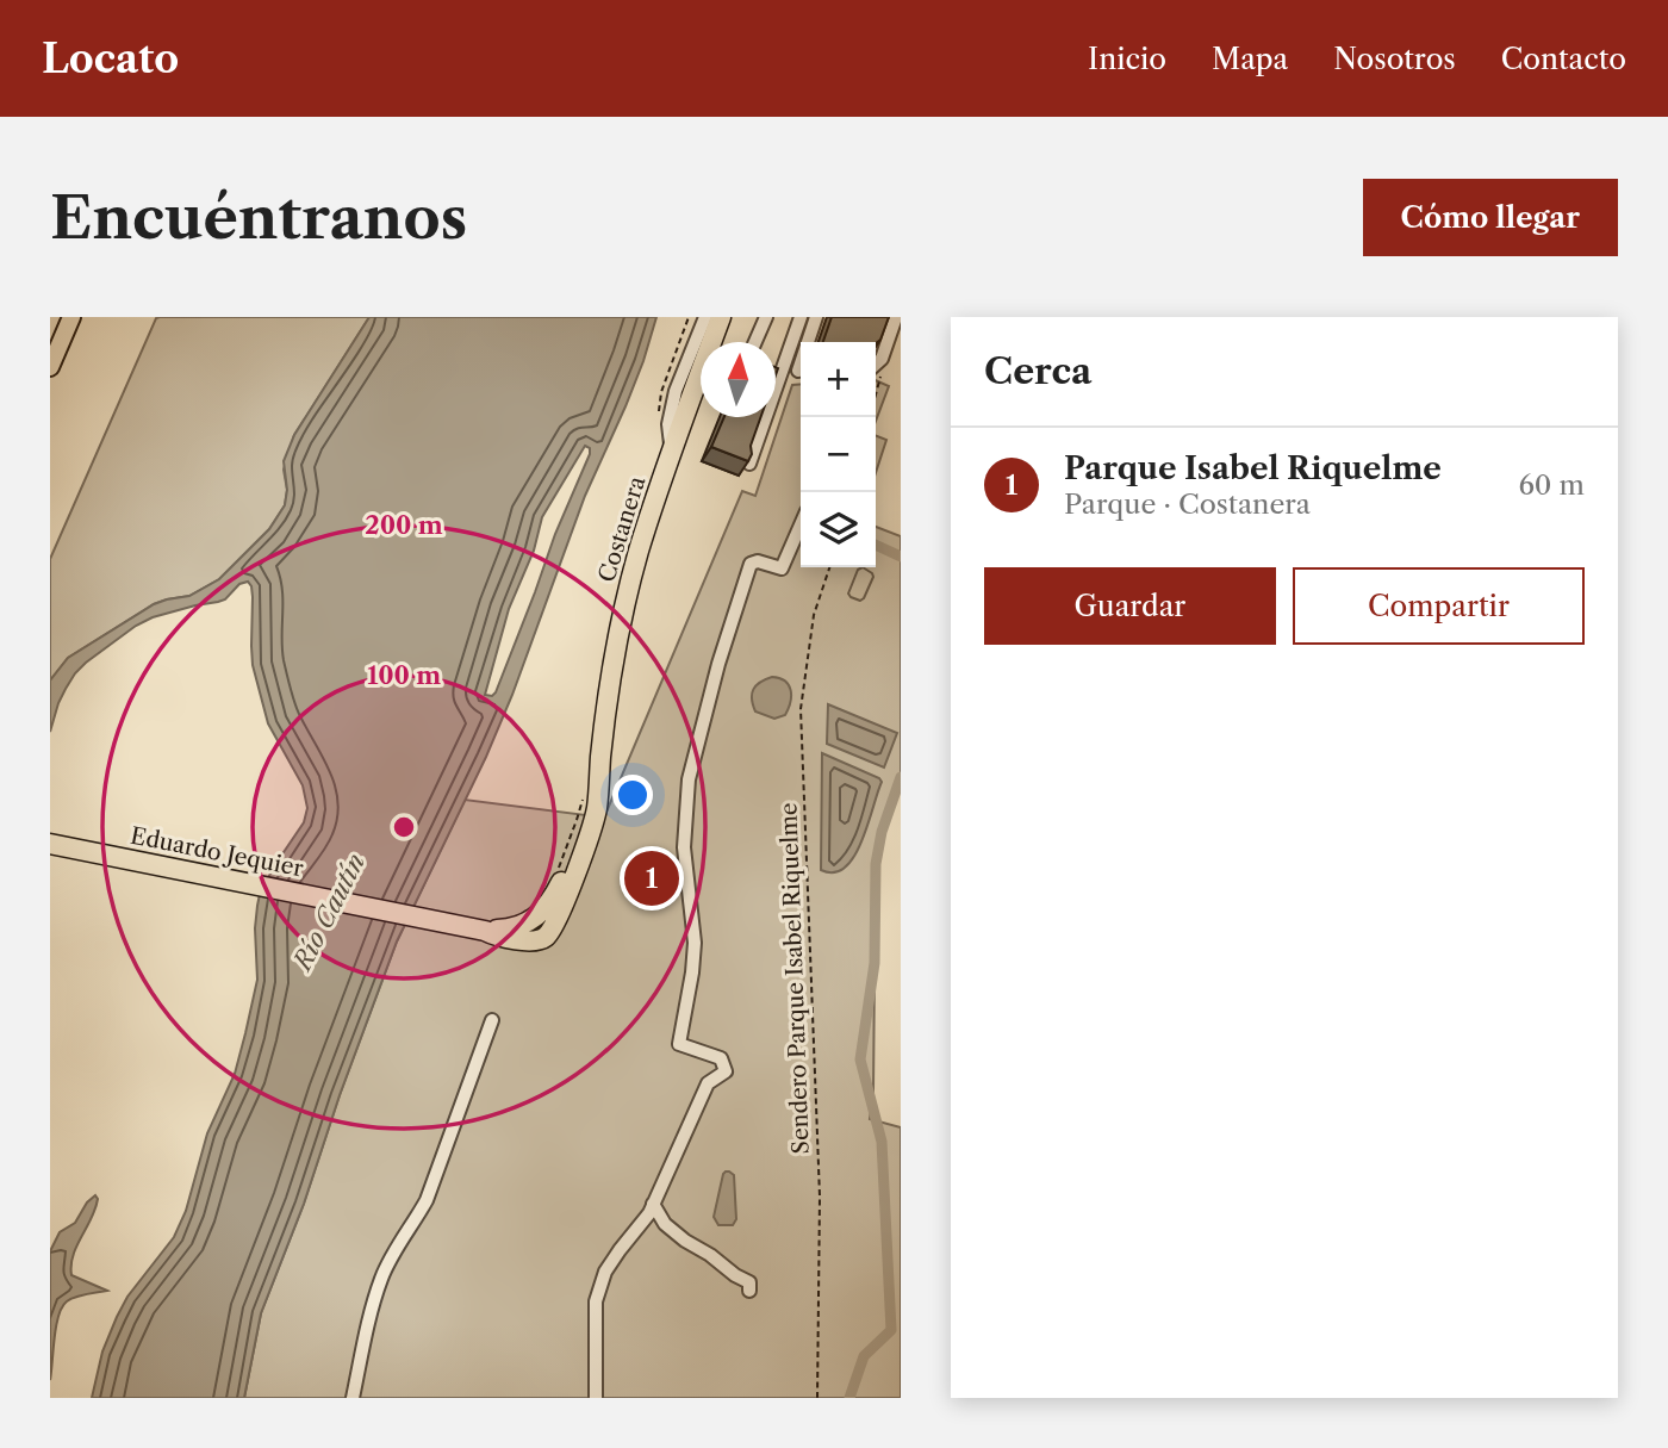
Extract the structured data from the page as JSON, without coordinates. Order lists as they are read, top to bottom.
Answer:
{
  "streets": {
    "highway": ["Costanera", "Eduardo Jequier"],
    "path": ["Sendero Parque Isabel Riquelme"]
  },
  "crossings": [
    ["Costanera", "Eduardo Jequier"]
  ],
  "water": ["Río Cautín"],
  "north": "top",
  "page": {
    "header": "Locato",
    "nav": [
      "Inicio",
      "Mapa",
      "Nosotros",
      "Contacto"
    ],
    "buttons": [
      "Cómo llegar",
      ["Guardar", "Compartir"]
    ],
    "title": "Encuéntranos",
    "heading": "Cerca",
    "map_buttons": ["+", "−"],
    "list": [
      {
        "mark": "1",
        "name": "Parque Isabel Riquelme",
        "note": "Parque · Costanera",
        "value": "60 m"
      }
    ],
    "pins": "1"
  },
  "rings": ["200 m", "100 m"]
}
